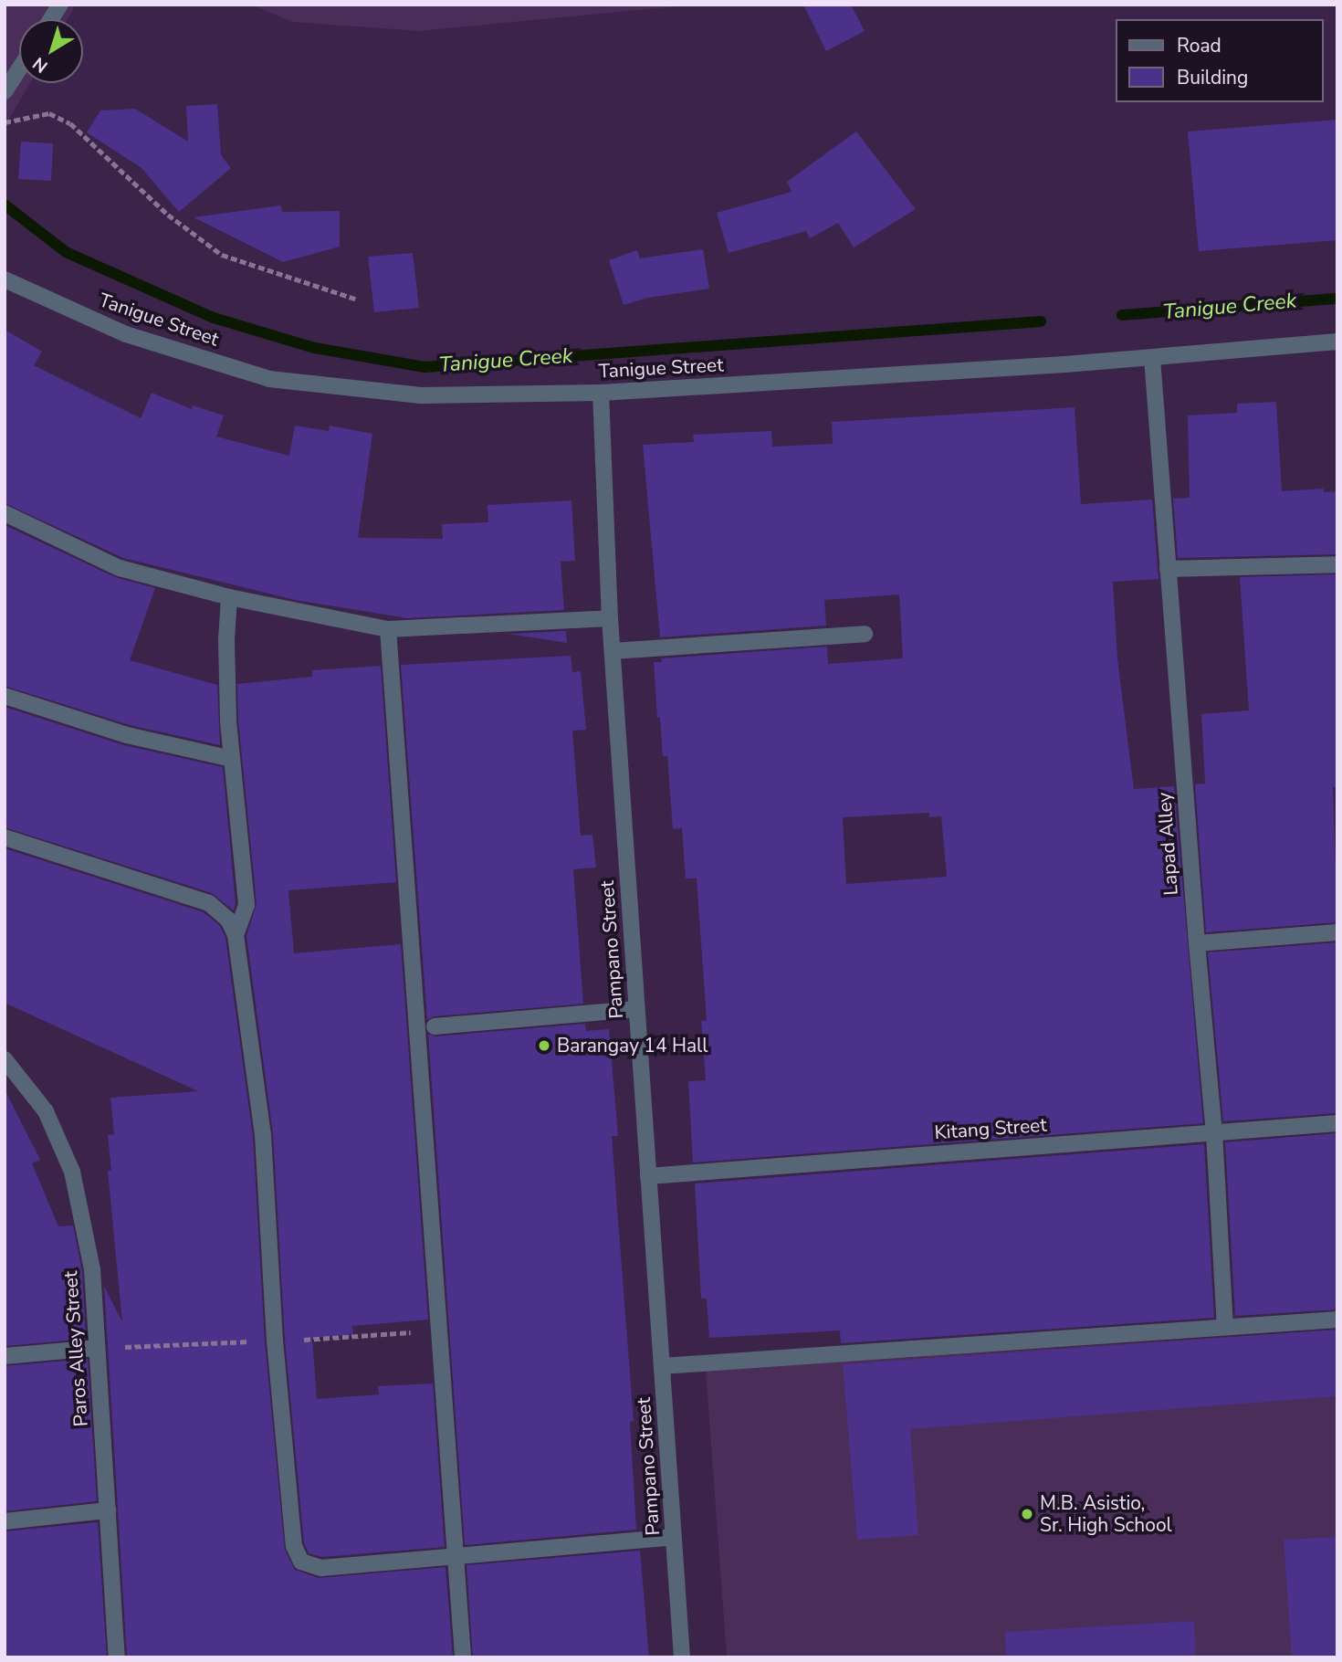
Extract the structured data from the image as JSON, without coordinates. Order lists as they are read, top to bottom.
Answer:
{
  "streets": {
    "street": [
      "Tanigue Street",
      "Lapad Alley",
      "Pampano Street",
      "Kitang Street",
      "Paros Alley Street"
    ]
  },
  "crossings": [
    ["Tanigue Street", "Lapad Alley"],
    ["Tanigue Street", "Pampano Street"],
    ["Lapad Alley", "Kitang Street"],
    ["Pampano Street", "Kitang Street"]
  ],
  "water": ["Tanigue Creek"],
  "places": ["Barangay 14 Hall", "M.B. Asistio, Sr. High School"],
  "legend": ["Road", "Building"],
  "north": "bottom left"
}
